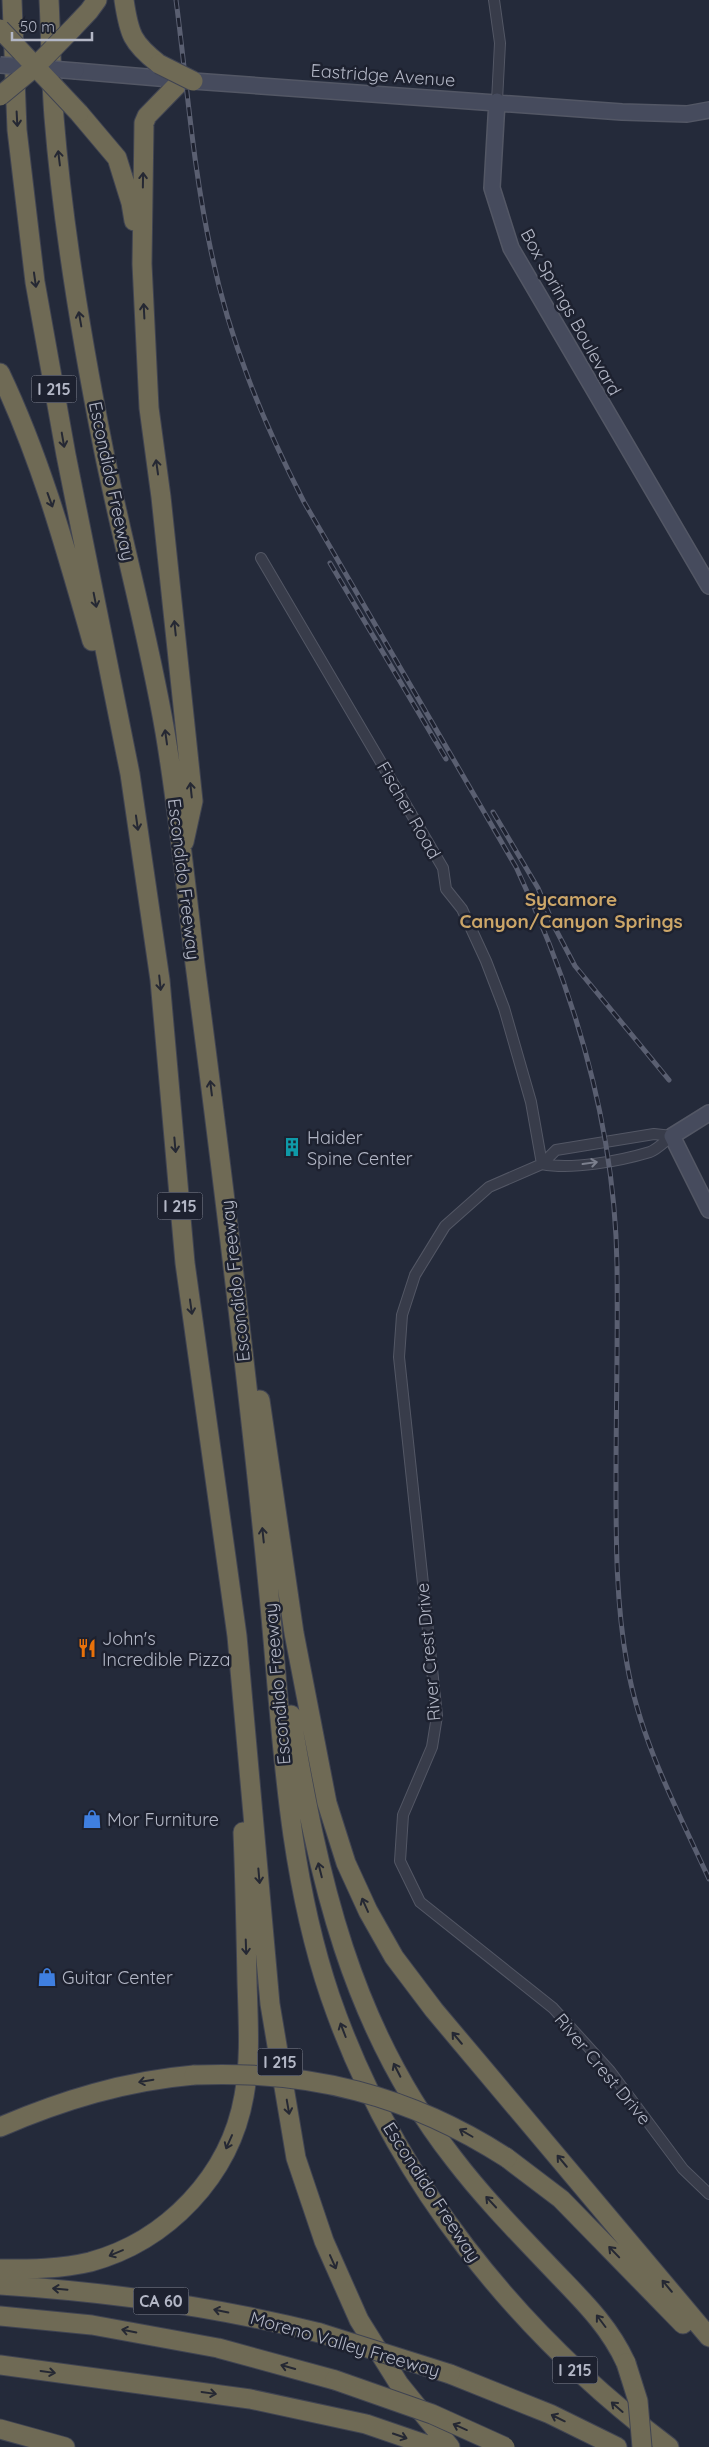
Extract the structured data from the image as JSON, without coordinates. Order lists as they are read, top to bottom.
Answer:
{
  "streets": {
    "highway": [
      "I 215",
      "Escondido Freeway",
      "CA 60",
      "Moreno Valley Freeway"
    ],
    "main road": ["Eastridge Avenue", "Box Springs Boulevard"],
    "street": ["Fischer Road", "River Crest Drive"]
  },
  "crossings": [
    ["Eastridge Avenue", "Box Springs Boulevard"],
    ["Fischer Road", "River Crest Drive"]
  ],
  "districts": ["Sycamore Canyon/Canyon Springs"],
  "places": {
    "building": ["Haider Spine Center"],
    "restaurant": ["John's Incredible Pizza"],
    "shop": ["Mor Furniture", "Guitar Center"]
  },
  "scale_bar": "50 m"
}
